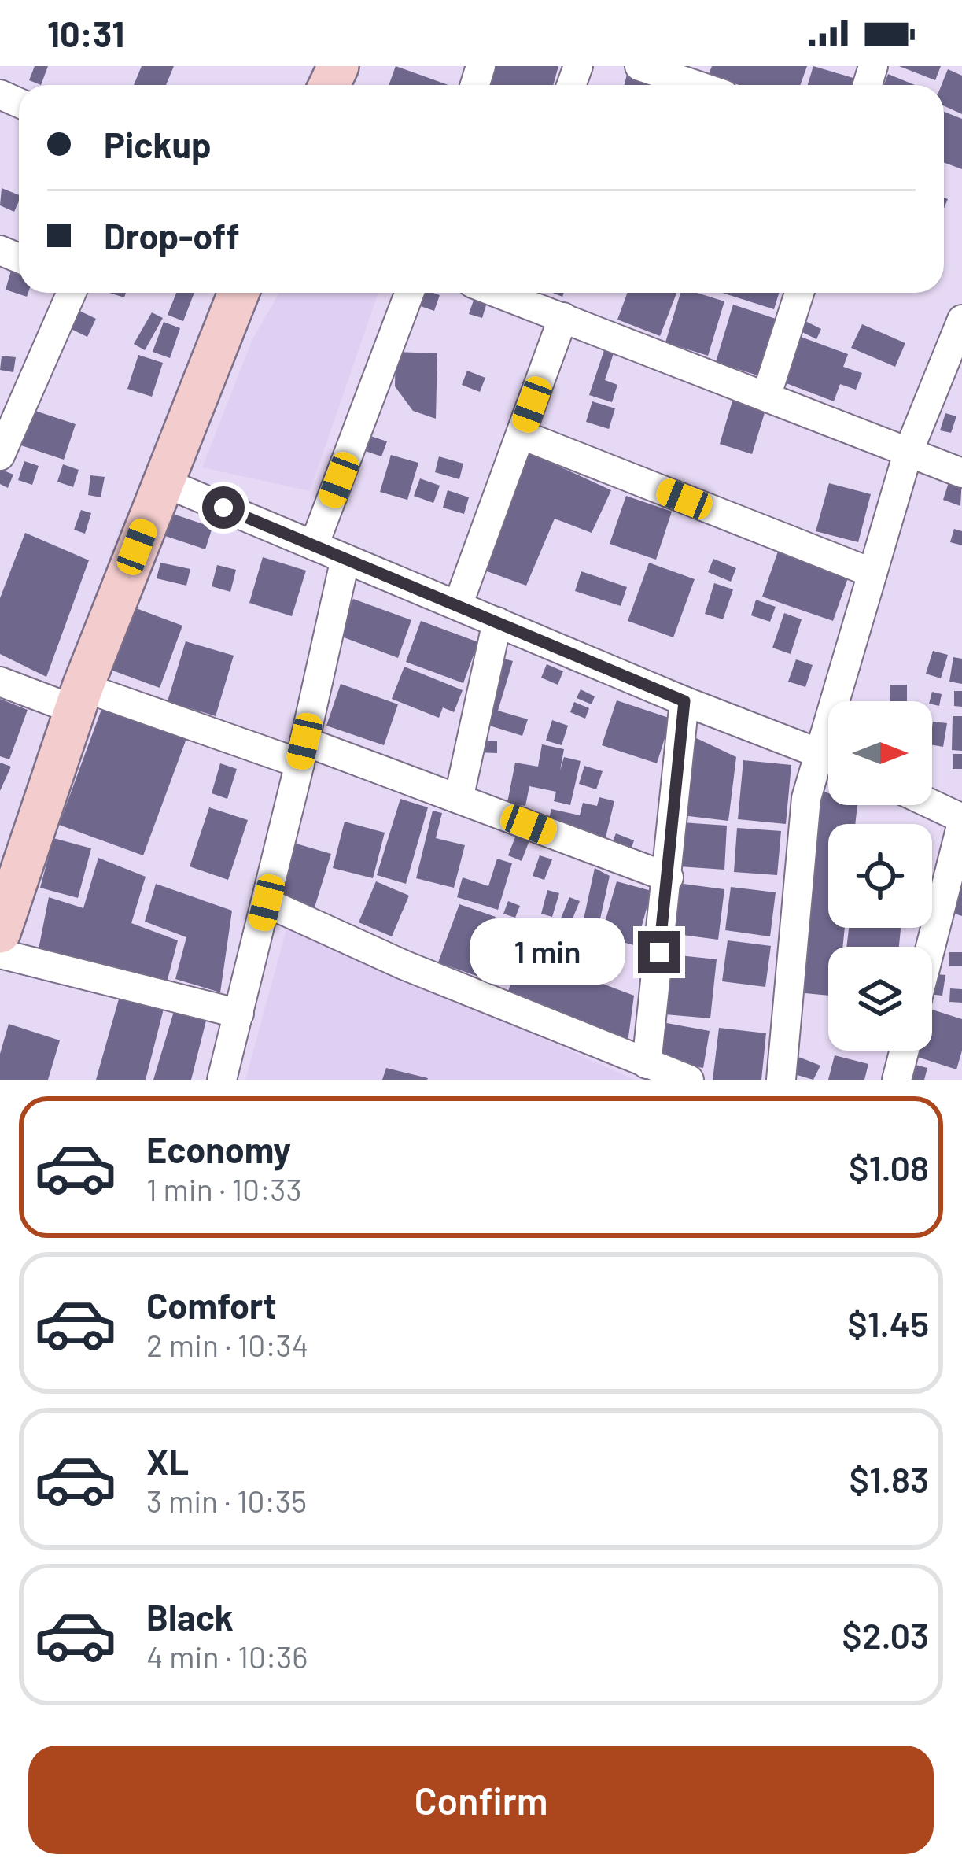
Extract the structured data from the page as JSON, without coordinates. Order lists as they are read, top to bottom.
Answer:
{
  "north": "right",
  "page": {
    "status": "10:31",
    "banner": ["Pickup", "Drop-off"],
    "bubble": "1 min",
    "list": [
      {
        "name": "Economy",
        "note": "1 min · 10:33",
        "value": "$1.08"
      },
      {
        "name": "Comfort",
        "note": "2 min · 10:34",
        "value": "$1.45"
      },
      {
        "name": "XL",
        "note": "3 min · 10:35",
        "value": "$1.83"
      },
      {
        "name": "Black",
        "note": "4 min · 10:36",
        "value": "$2.03"
      }
    ],
    "buttons": "Confirm"
  }
}
